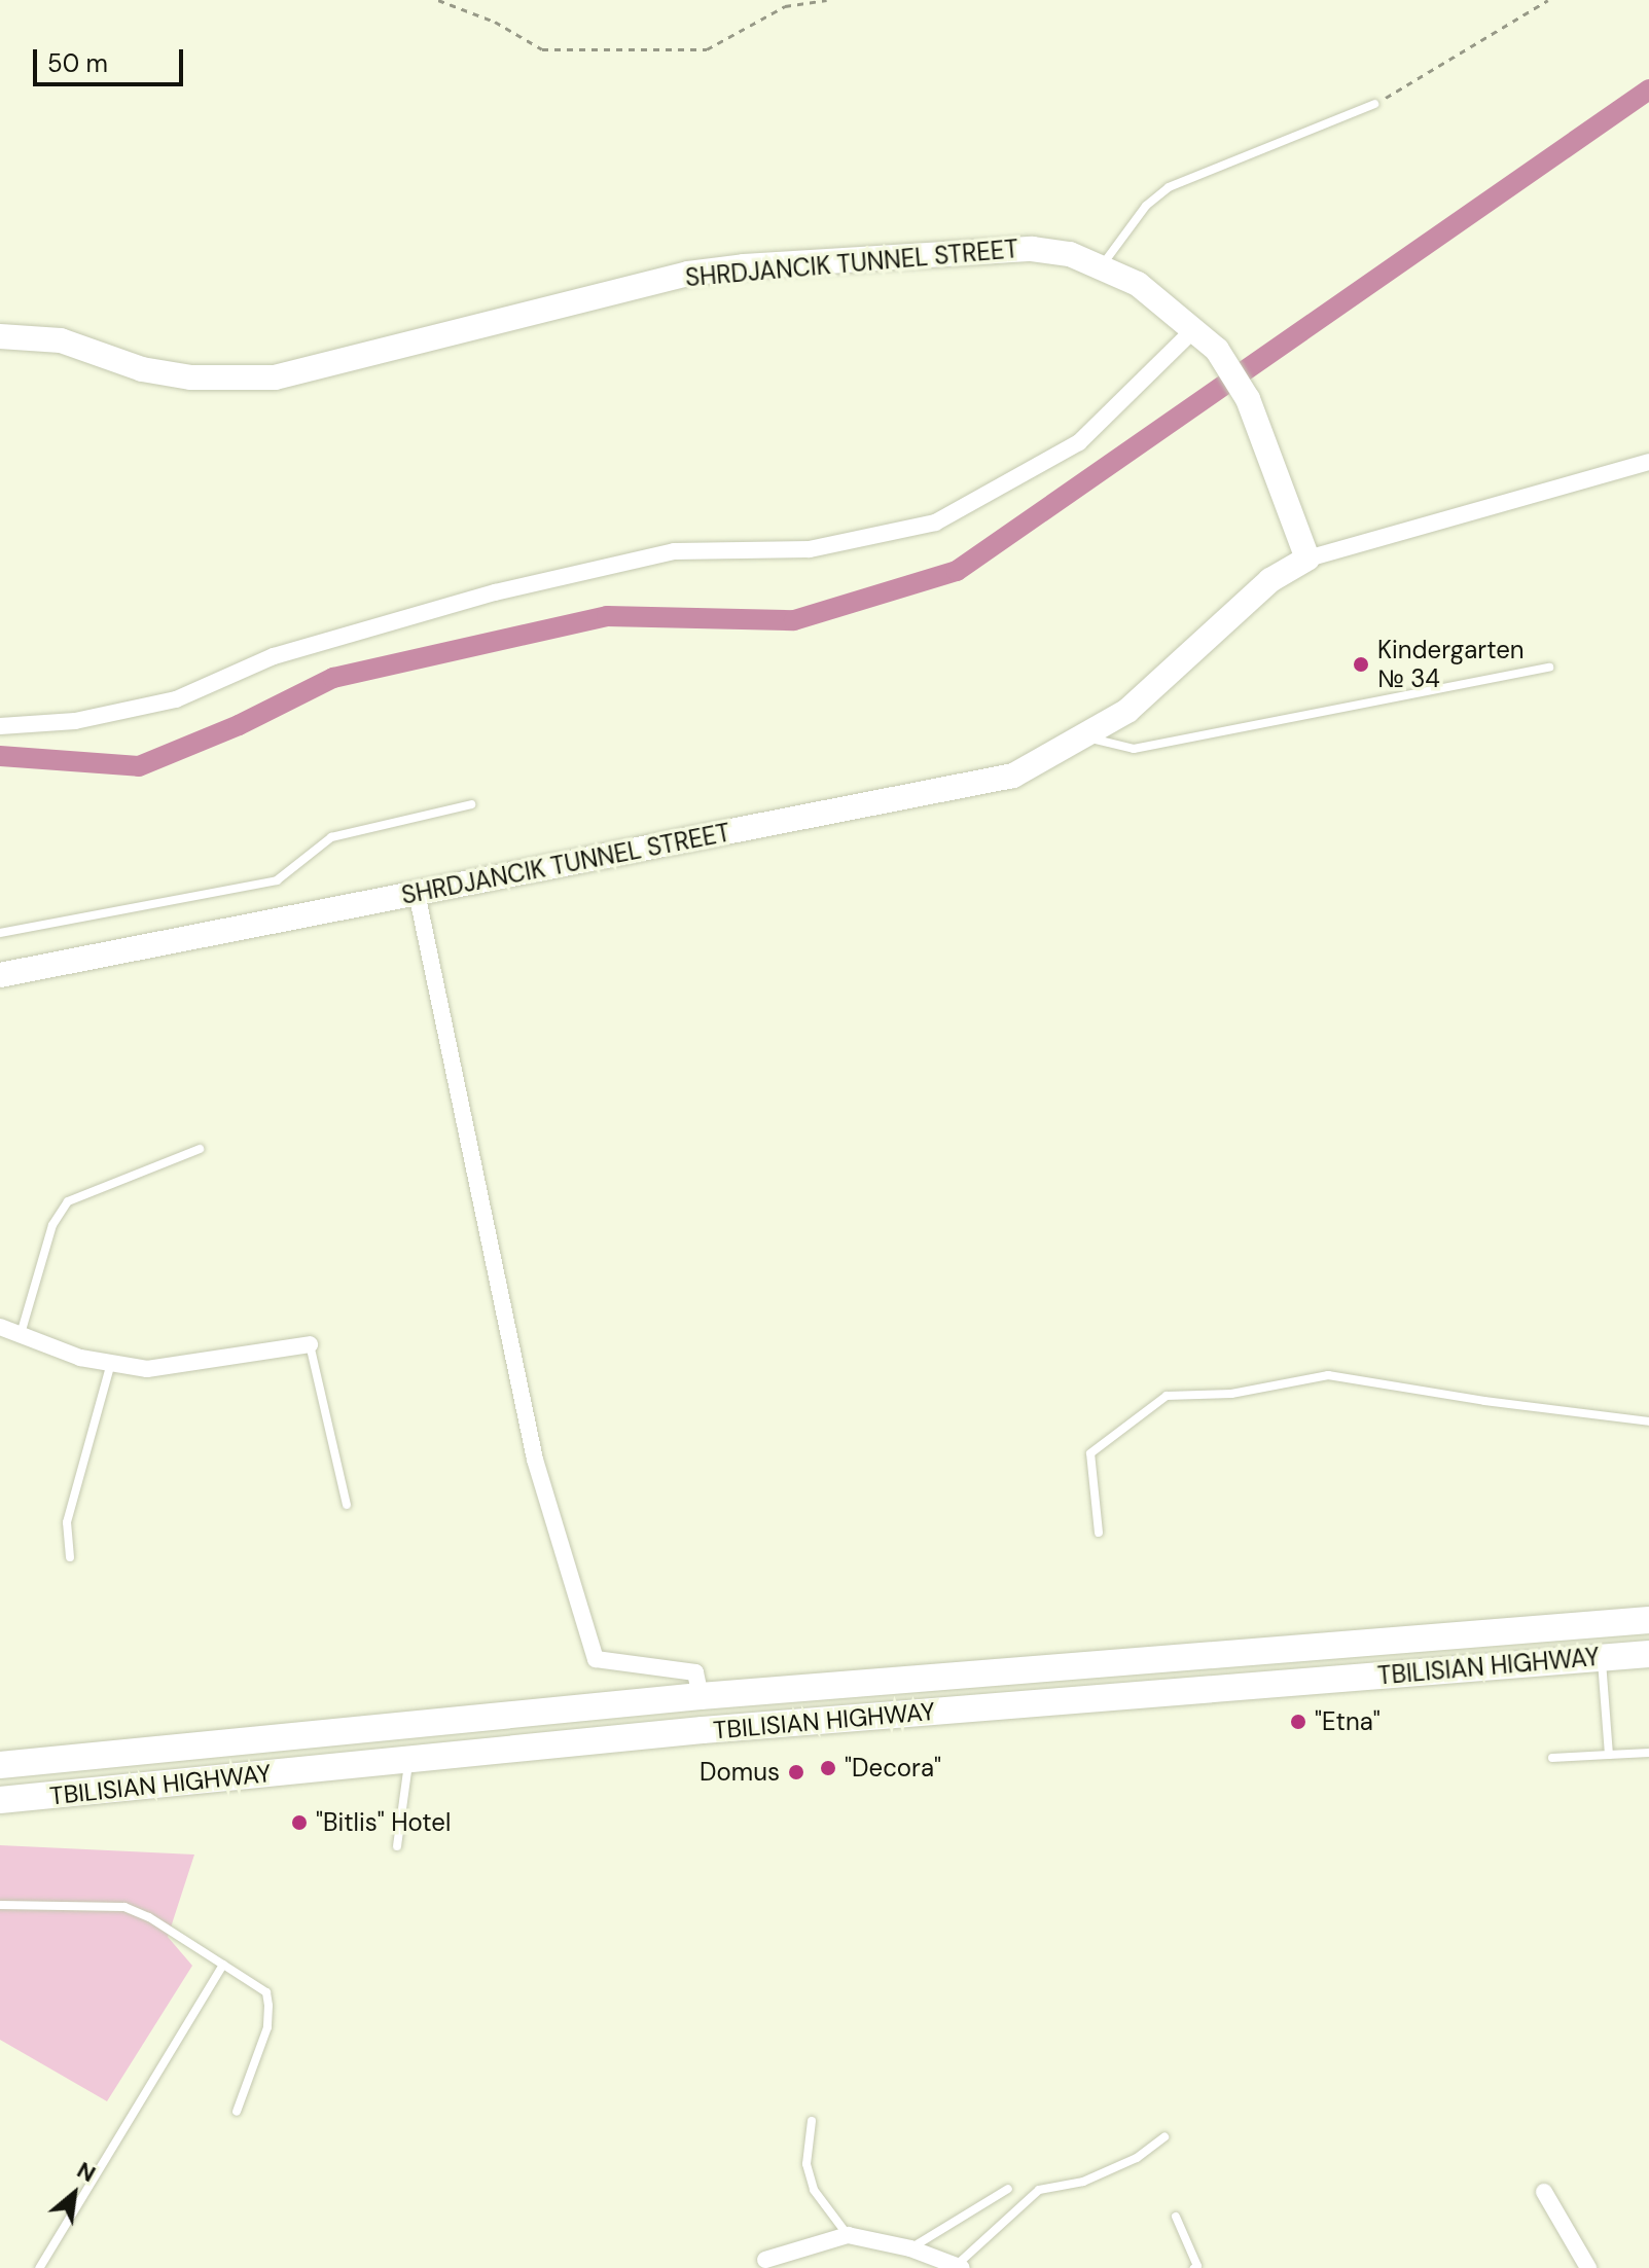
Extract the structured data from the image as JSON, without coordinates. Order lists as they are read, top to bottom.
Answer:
{
  "streets": {
    "main road": ["TBILISIAN HIGHWAY"],
    "street": ["SHRDJANCIK TUNNEL STREET"]
  },
  "places": [
    "Kindergarten № 34",
    "\"Etna\"",
    "\"Decora\"",
    "Domus",
    "\"Bitlis\" Hotel"
  ],
  "scale_bar": "50 m",
  "north": "top right"
}
